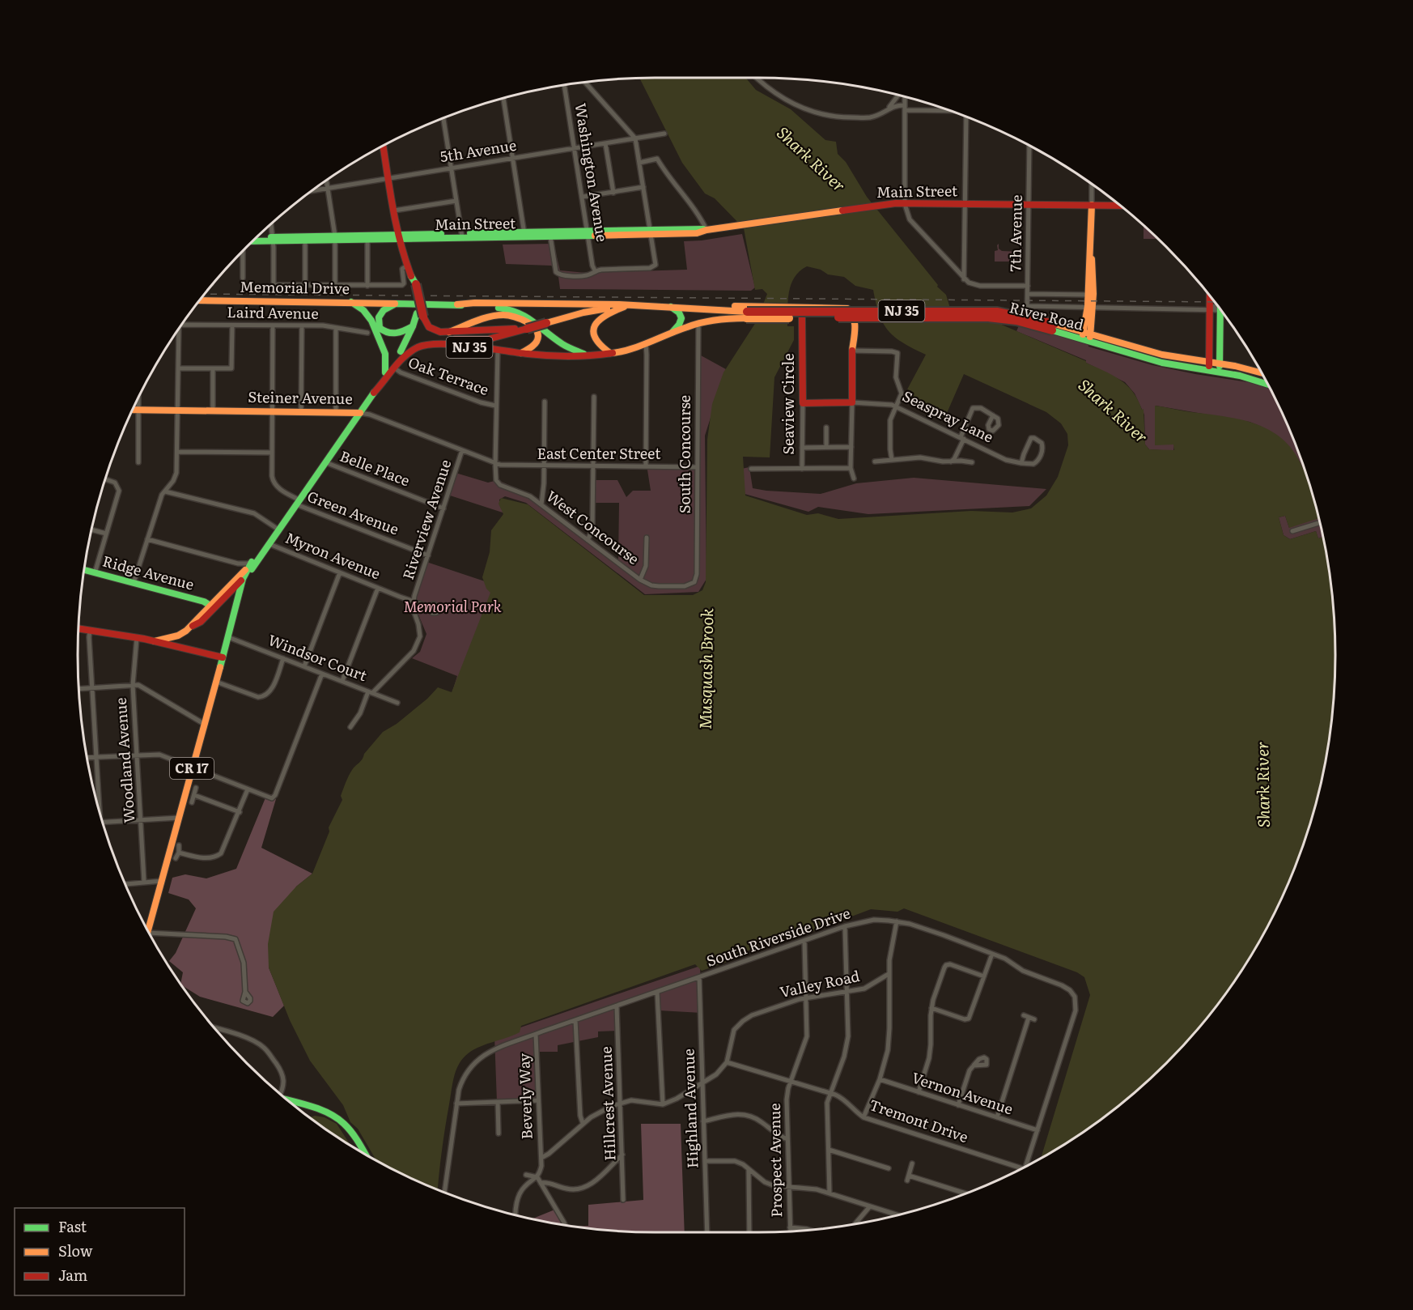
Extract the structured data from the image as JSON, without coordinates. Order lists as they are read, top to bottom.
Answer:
{
  "streets": {
    "main road": [
      "Main Street",
      "Memorial Drive",
      "NJ 35",
      "River Road",
      "Steiner Avenue",
      "Seaview Circle",
      "Seaspray Lane",
      "Ridge Avenue",
      "CR 17"
    ],
    "street": [
      "5th Avenue",
      "Washington Avenue",
      "7th Avenue",
      "Laird Avenue",
      "Oak Terrace",
      "East Center Street",
      "South Concourse",
      "Belle Place",
      "Green Avenue",
      "Riverview Avenue",
      "West Concourse",
      "Myron Avenue",
      "Windsor Court",
      "Woodland Avenue",
      "South Riverside Drive",
      "Valley Road",
      "Vernon Avenue",
      "Beverly Way",
      "Hillcrest Avenue",
      "Highland Avenue",
      "Tremont Drive",
      "Prospect Avenue"
    ]
  },
  "crossings": [
    ["5th Avenue", "Washington Avenue"],
    ["Washington Avenue", "Main Street"],
    ["Main Street", "7th Avenue"],
    ["NJ 35", "River Road"],
    ["NJ 35", "Oak Terrace"],
    ["NJ 35", "Steiner Avenue"],
    ["NJ 35", "South Concourse"],
    ["NJ 35", "Belle Place"],
    ["NJ 35", "Green Avenue"],
    ["NJ 35", "Myron Avenue"],
    ["NJ 35", "CR 17"],
    ["River Road", "Seaview Circle"],
    ["Steiner Avenue", "East Center Street"],
    ["Steiner Avenue", "Riverview Avenue"],
    ["Steiner Avenue", "West Concourse"],
    ["Seaview Circle", "Seaspray Lane"],
    ["East Center Street", "South Concourse"],
    ["East Center Street", "West Concourse"],
    ["South Concourse", "West Concourse"],
    ["Belle Place", "Riverview Avenue"],
    ["Green Avenue", "Riverview Avenue"],
    ["Riverview Avenue", "Myron Avenue"],
    ["Riverview Avenue", "Windsor Court"],
    ["Windsor Court", "CR 17"],
    ["South Riverside Drive", "Vernon Avenue"],
    ["South Riverside Drive", "Beverly Way"],
    ["South Riverside Drive", "Hillcrest Avenue"],
    ["South Riverside Drive", "Highland Avenue"],
    ["South Riverside Drive", "Prospect Avenue"],
    ["Valley Road", "Tremont Drive"],
    ["Valley Road", "Prospect Avenue"],
    ["Tremont Drive", "Prospect Avenue"]
  ],
  "water": ["Shark River", "Musquash Brook"],
  "parks": ["Memorial Park"],
  "legend": ["Fast", "Slow", "Jam"]
}
